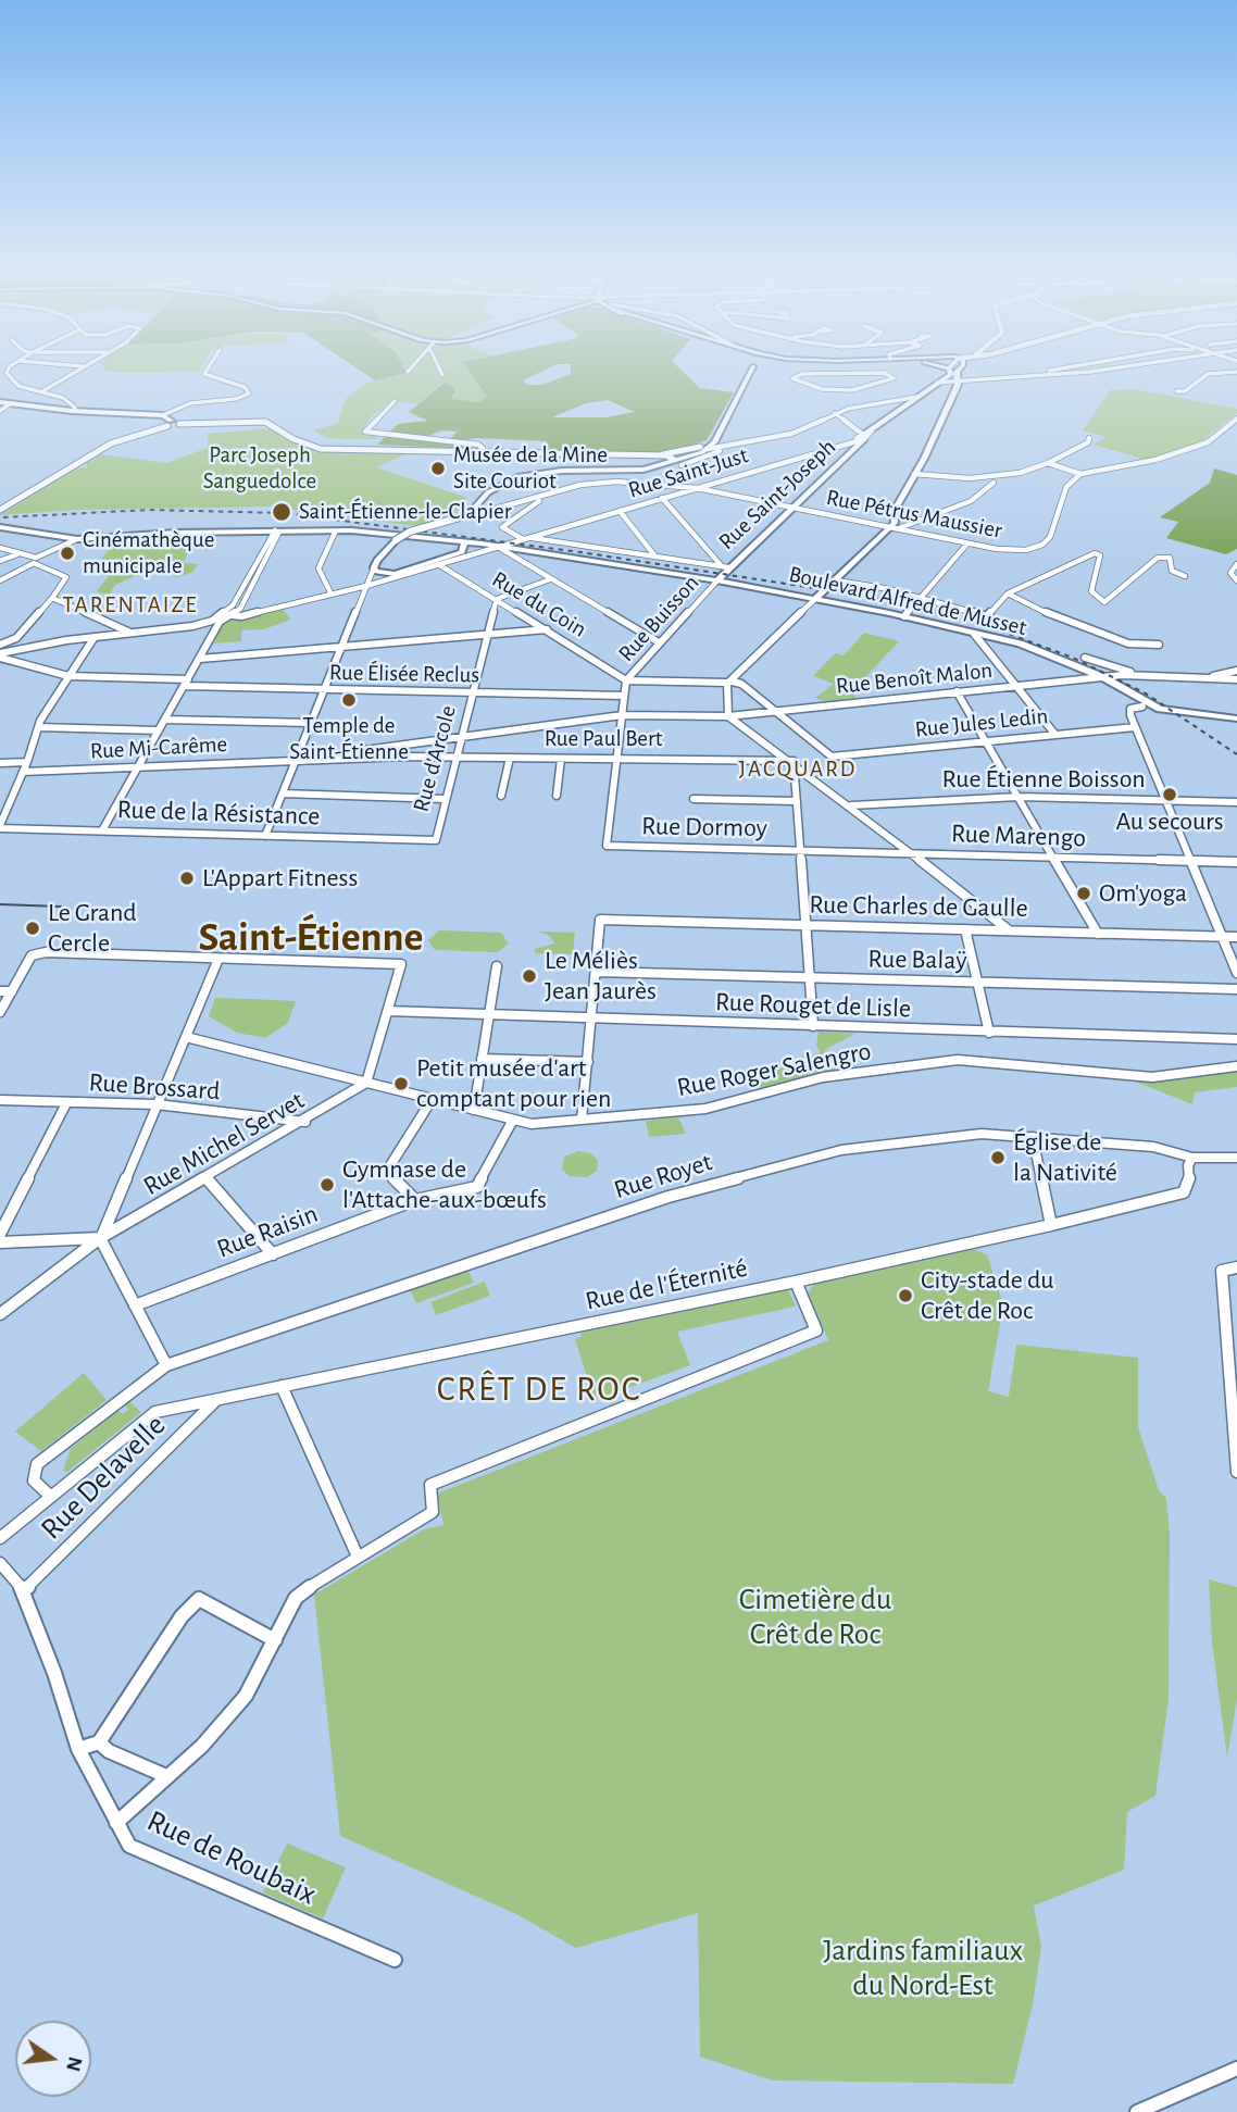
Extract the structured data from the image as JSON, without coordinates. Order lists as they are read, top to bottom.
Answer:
{
  "streets": {
    "main road": ["Rue Saint-Joseph", "Boulevard Alfred de Musset"],
    "street": [
      "Rue Saint-Just",
      "Rue Pétrus Maussier",
      "Rue du Coin",
      "Rue Buisson",
      "Rue Élisée Reclus",
      "Rue Benoît Malon",
      "Rue Jules Ledin",
      "Rue Paul Bert",
      "Rue Mi-Carême",
      "Rue d'Arcole",
      "Rue Étienne Boisson",
      "Rue de la Résistance",
      "Rue Dormoy",
      "Rue Marengo",
      "Rue Charles de Gaulle",
      "Rue Balaÿ",
      "Rue Rouget de Lisle",
      "Rue Roger Salengro",
      "Rue Brossard",
      "Rue Michel Servet",
      "Rue Royet",
      "Rue Raisin",
      "Rue de l'Éternité",
      "Rue Delavelle",
      "Rue de Roubaix"
    ]
  },
  "crossings": [
    ["Rue Saint-Just", "Rue Saint-Joseph"],
    ["Rue Saint-Just", "Rue Pétrus Maussier"],
    ["Rue Saint-Just", "Boulevard Alfred de Musset"],
    ["Rue Saint-Just", "Rue du Coin"],
    ["Rue Saint-Joseph", "Rue Pétrus Maussier"],
    ["Rue Saint-Joseph", "Boulevard Alfred de Musset"],
    ["Rue Saint-Joseph", "Rue Buisson"],
    ["Boulevard Alfred de Musset", "Rue Buisson"],
    ["Boulevard Alfred de Musset", "Rue Benoît Malon"],
    ["Rue du Coin", "Rue Buisson"],
    ["Rue du Coin", "Rue d'Arcole"],
    ["Rue Élisée Reclus", "Rue d'Arcole"],
    ["Rue Benoît Malon", "Rue Jules Ledin"],
    ["Rue Benoît Malon", "Rue Paul Bert"],
    ["Rue Benoît Malon", "Rue Mi-Carême"],
    ["Rue Benoît Malon", "Rue d'Arcole"],
    ["Rue Paul Bert", "Rue Mi-Carême"],
    ["Rue Paul Bert", "Rue d'Arcole"],
    ["Rue Paul Bert", "Rue Dormoy"],
    ["Rue d'Arcole", "Rue de la Résistance"],
    ["Rue Dormoy", "Rue Marengo"],
    ["Rue Charles de Gaulle", "Rue Balaÿ"],
    ["Rue Roger Salengro", "Rue Michel Servet"],
    ["Rue Roger Salengro", "Rue Raisin"],
    ["Rue Brossard", "Rue Michel Servet"],
    ["Rue Royet", "Rue de l'Éternité"],
    ["Rue de l'Éternité", "Rue Delavelle"],
    ["Rue Delavelle", "Rue de Roubaix"]
  ],
  "districts": [
    "TARENTAIZE",
    "JACQUARD",
    "Saint-Étienne",
    "CRÊT DE ROC"
  ],
  "parks": ["Parc Joseph Sanguedolce", "Cimetière du Crêt de Roc", "Jardins familiaux du Nord-Est"],
  "places": [
    "Musée de la Mine Site Couriot",
    "Saint-Étienne-le-Clapier",
    "Cinémathèque municipale",
    "Temple de Saint-Étienne",
    "Au secours",
    "L'Appart Fitness",
    "Om'yoga",
    "Le Grand Cercle",
    "Le Méliès Jean Jaurès",
    "Petit musée d'art comptant pour rien",
    "Église de la Nativité",
    "Gymnase de l'Attache-aux-bœufs",
    "City-stade du Crêt de Roc"
  ],
  "north": "right"
}
